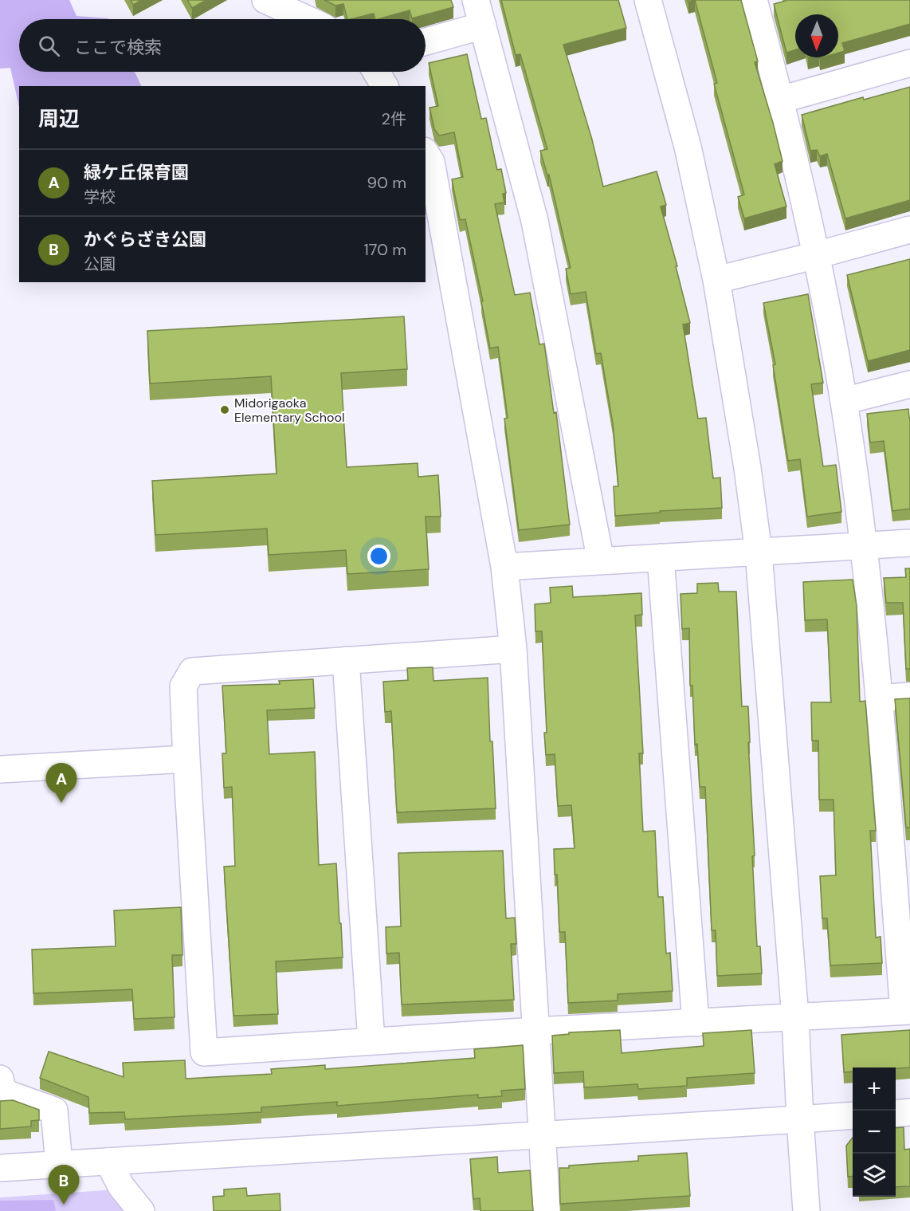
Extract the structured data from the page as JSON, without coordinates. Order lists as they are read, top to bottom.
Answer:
{
  "places": ["Midorigaoka Elementary School"],
  "north": "bottom",
  "page": {
    "search": "ここで検索",
    "heading": ["周辺", "2件"],
    "list": [
      {
        "mark": "A",
        "name": "緑ケ丘保育園",
        "note": "学校",
        "value": "90 m"
      },
      {
        "mark": "B",
        "name": "かぐらざき公園",
        "note": "公園",
        "value": "170 m"
      }
    ],
    "pins": ["A", "B"],
    "map_buttons": ["+", "−"]
  }
}
